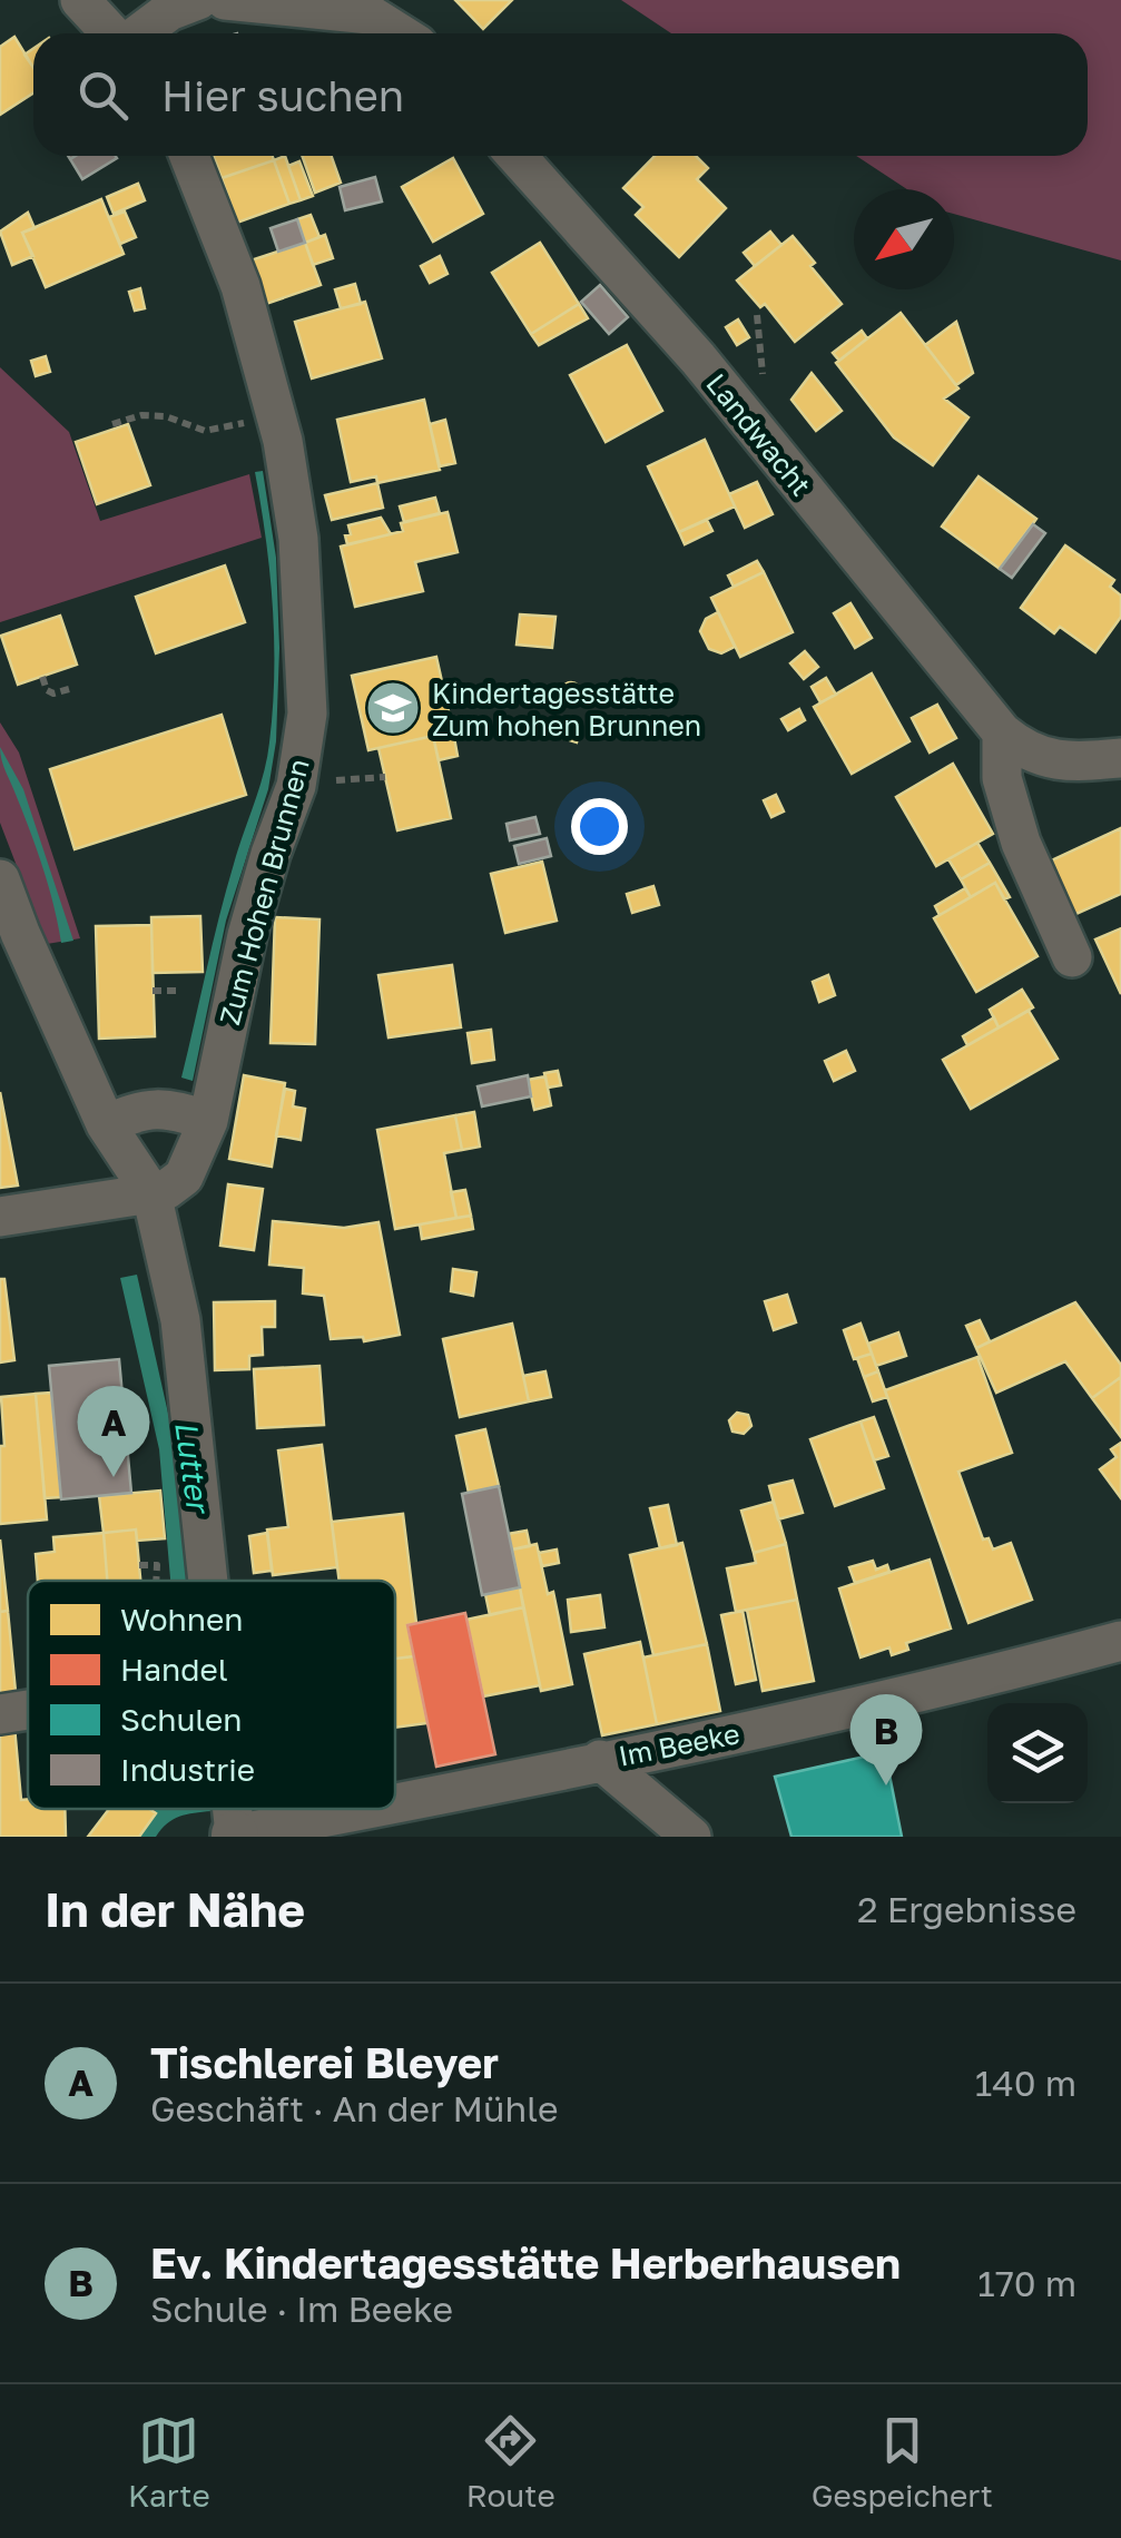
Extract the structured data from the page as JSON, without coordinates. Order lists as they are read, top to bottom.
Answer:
{
  "streets": {
    "street": ["Landwacht", "Zum Hohen Brunnen", "Im Beeke"]
  },
  "water": ["Lutter"],
  "places": {
    "school or university": ["Kindertagesstätte Zum hohen Brunnen"]
  },
  "legend": [
    "Wohnen",
    "Handel",
    "Schulen",
    "Industrie"
  ],
  "north": "bottom left",
  "page": {
    "search": "Hier suchen",
    "pins": ["A", "B"],
    "heading": ["In der Nähe", "2 Ergebnisse"],
    "list": [
      {
        "mark": "A",
        "name": "Tischlerei Bleyer",
        "note": "Geschäft · An der Mühle",
        "value": "140 m"
      },
      {
        "mark": "B",
        "name": "Ev. Kindertagesstätte Herberhausen",
        "note": "Schule · Im Beeke",
        "value": "170 m"
      }
    ],
    "nav": ["Karte", "Route", "Gespeichert"]
  }
}
